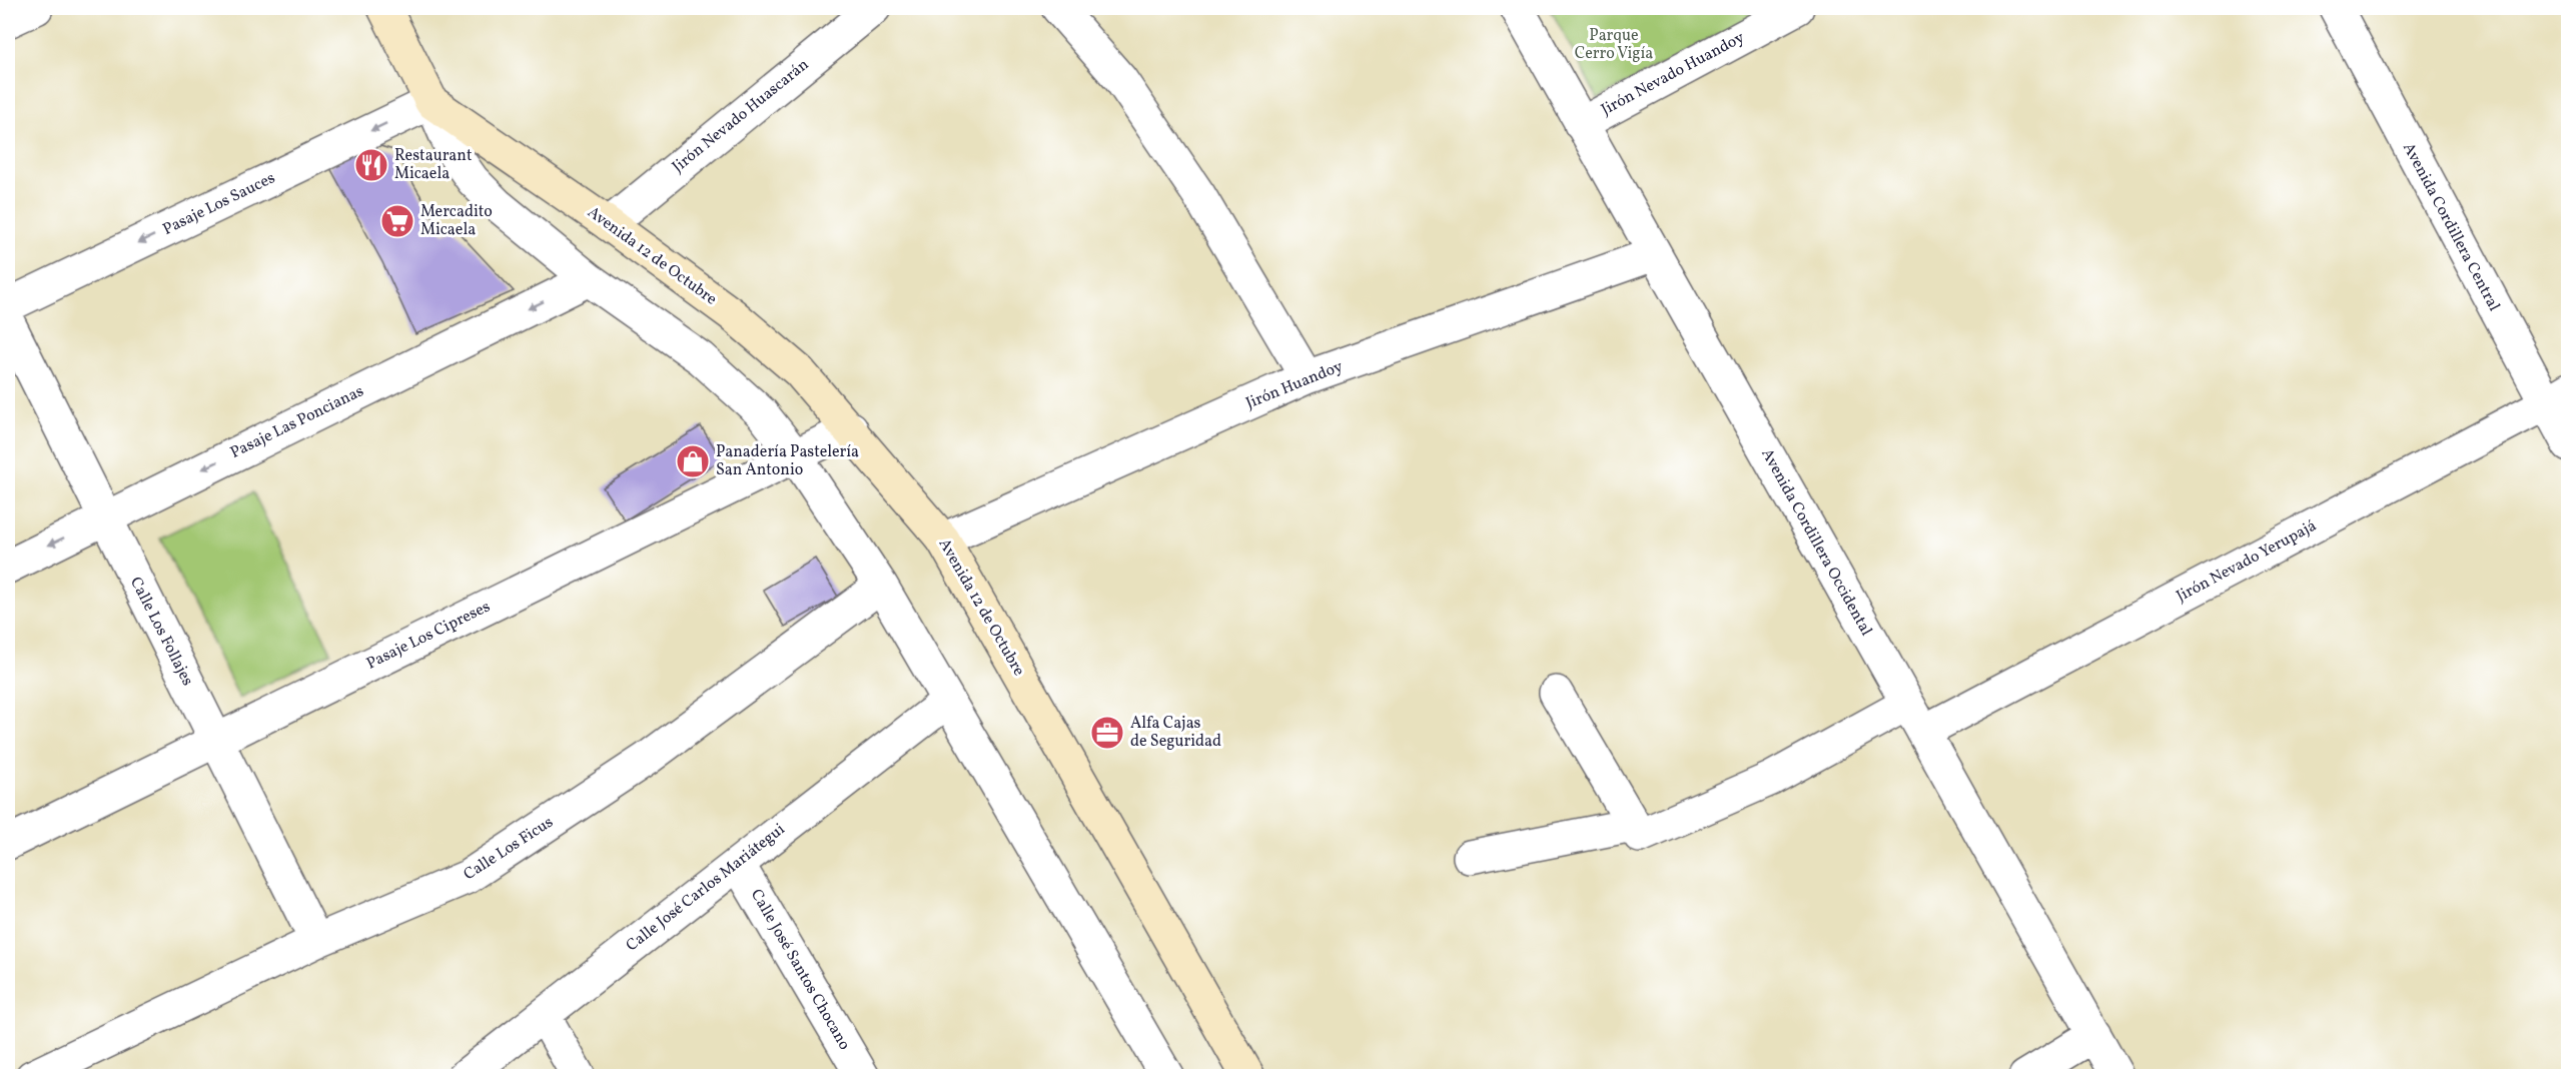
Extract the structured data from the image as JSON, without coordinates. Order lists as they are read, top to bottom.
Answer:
{
  "streets": {
    "street": [
      "Jirón Nevado Huandoy",
      "Jirón Nevado Huascarán",
      "Pasaje Los Sauces",
      "Avenida Cordillera Central",
      "Avenida 12 de Octubre",
      "Jirón Huandoy",
      "Pasaje Las Poncianas",
      "Avenida Cordillera Occidental",
      "Jirón Nevado Yerupajá",
      "Calle Los Follajes",
      "Pasaje Los Cipreses",
      "Calle Los Ficus",
      "Calle José Carlos Mariátegui",
      "Calle José Santos Chocano"
    ]
  },
  "crossings": [
    ["Jirón Nevado Huandoy", "Avenida Cordillera Occidental"],
    ["Jirón Nevado Huascarán", "Avenida 12 de Octubre"],
    ["Pasaje Los Sauces", "Avenida 12 de Octubre"],
    ["Avenida Cordillera Central", "Jirón Nevado Yerupajá"],
    ["Avenida 12 de Octubre", "Jirón Huandoy"],
    ["Avenida 12 de Octubre", "Pasaje Las Poncianas"],
    ["Avenida 12 de Octubre", "Pasaje Los Cipreses"],
    ["Avenida 12 de Octubre", "Calle Los Ficus"],
    ["Avenida 12 de Octubre", "Calle José Carlos Mariátegui"],
    ["Jirón Huandoy", "Avenida Cordillera Occidental"],
    ["Pasaje Las Poncianas", "Calle Los Follajes"],
    ["Avenida Cordillera Occidental", "Jirón Nevado Yerupajá"],
    ["Calle Los Follajes", "Pasaje Los Cipreses"],
    ["Calle Los Follajes", "Calle Los Ficus"],
    ["Calle José Carlos Mariátegui", "Calle José Santos Chocano"]
  ],
  "one_way": ["Pasaje Los Sauces", "Pasaje Las Poncianas"],
  "parks": ["Parque Cerro Vigía"],
  "places": {
    "restaurant": ["Restaurant Micaela"],
    "supermarket": ["Mercadito Micaela"],
    "shop": ["Panadería Pastelería San Antonio"],
    "office": ["Alfa Cajas de Seguridad"]
  }
}
